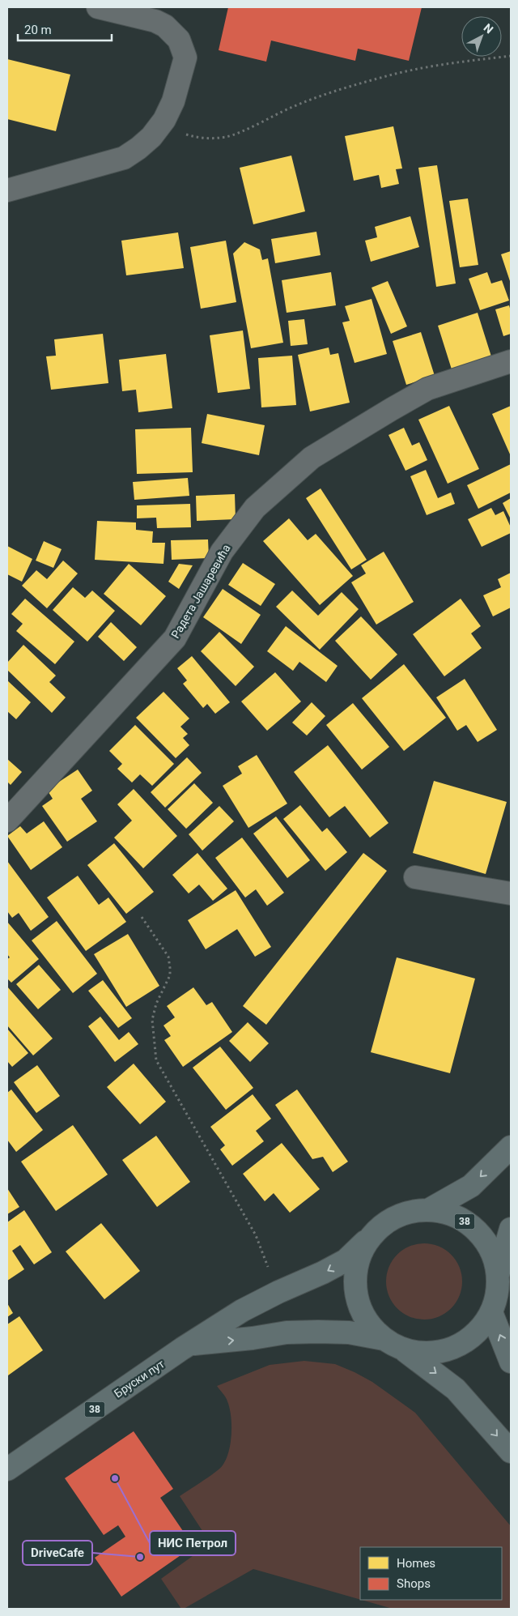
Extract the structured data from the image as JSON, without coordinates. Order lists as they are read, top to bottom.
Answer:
{
  "streets": {
    "main road": ["38", "Бруски пут"],
    "street": ["Радета Јашаревића"]
  },
  "crossings": [
    ["38", "Бруски пут"]
  ],
  "places": ["НИС Петрол", "DriveCafe"],
  "legend": ["Homes", "Shops"],
  "scale_bar": "20 m",
  "north": "top right"
}
